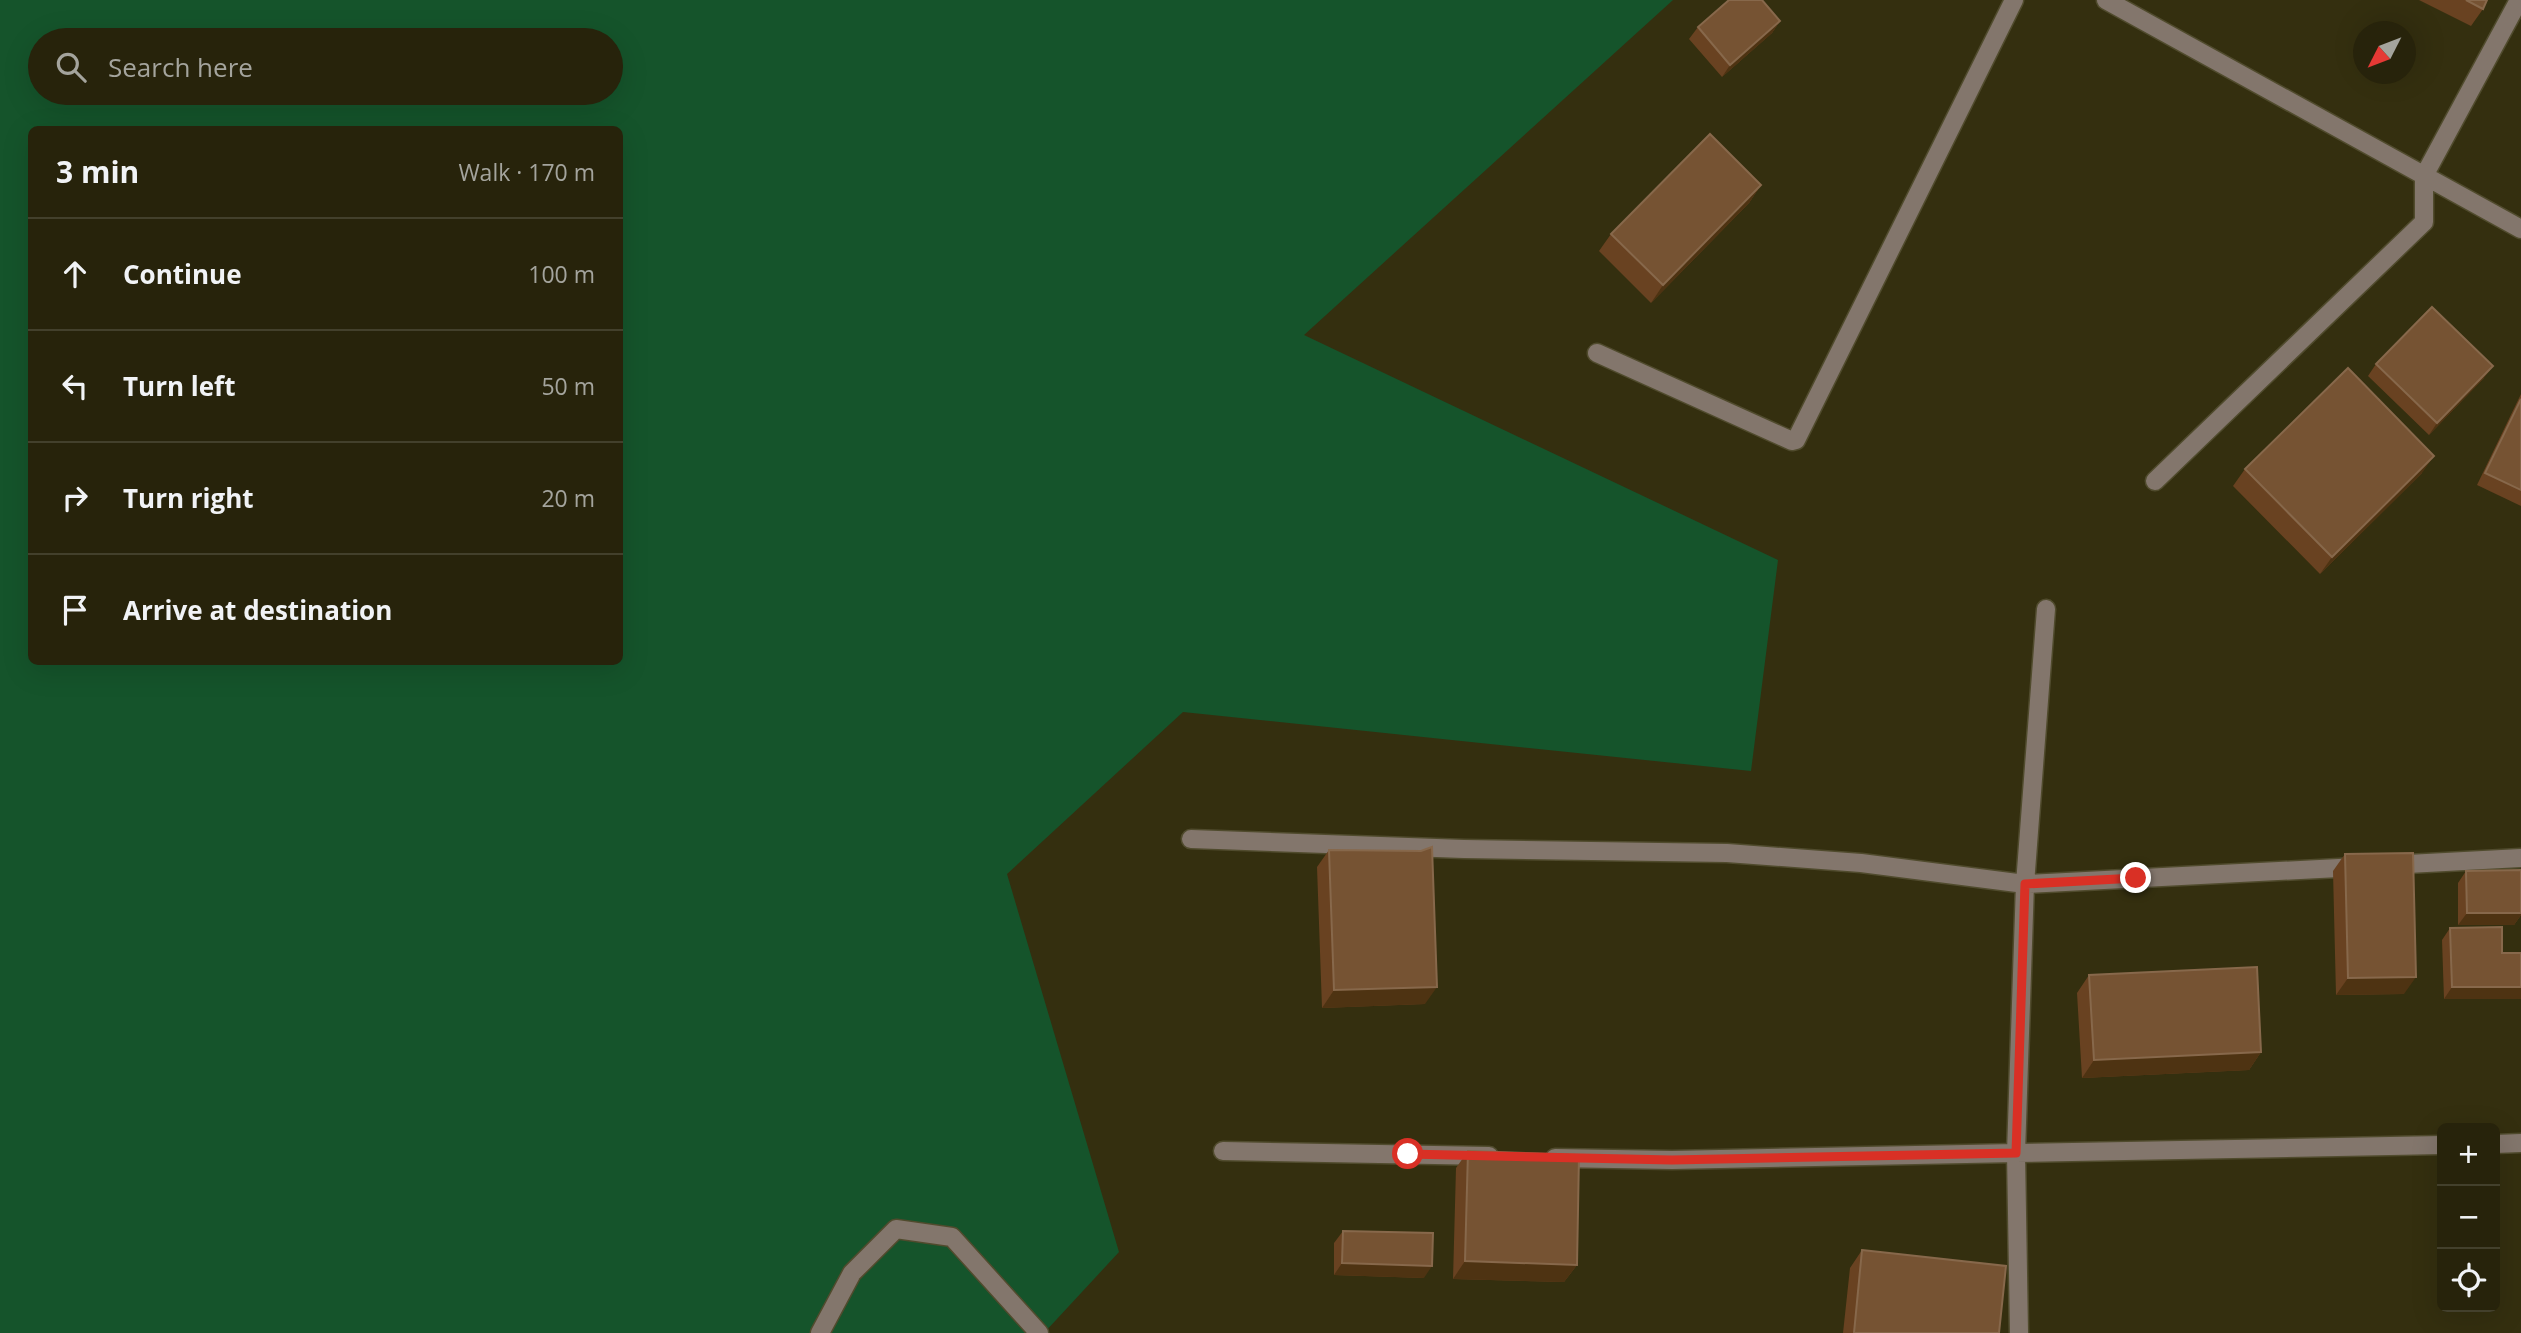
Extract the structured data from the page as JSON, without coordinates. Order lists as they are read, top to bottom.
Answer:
{
  "north": "bottom left",
  "page": {
    "search": "Search here",
    "heading": ["3 min", "Walk · 170 m"],
    "list": [
      ["Continue", "100 m"],
      ["Turn left", "50 m"],
      ["Turn right", "20 m"],
      "Arrive at destination"
    ],
    "map_buttons": ["+", "−"]
  }
}
